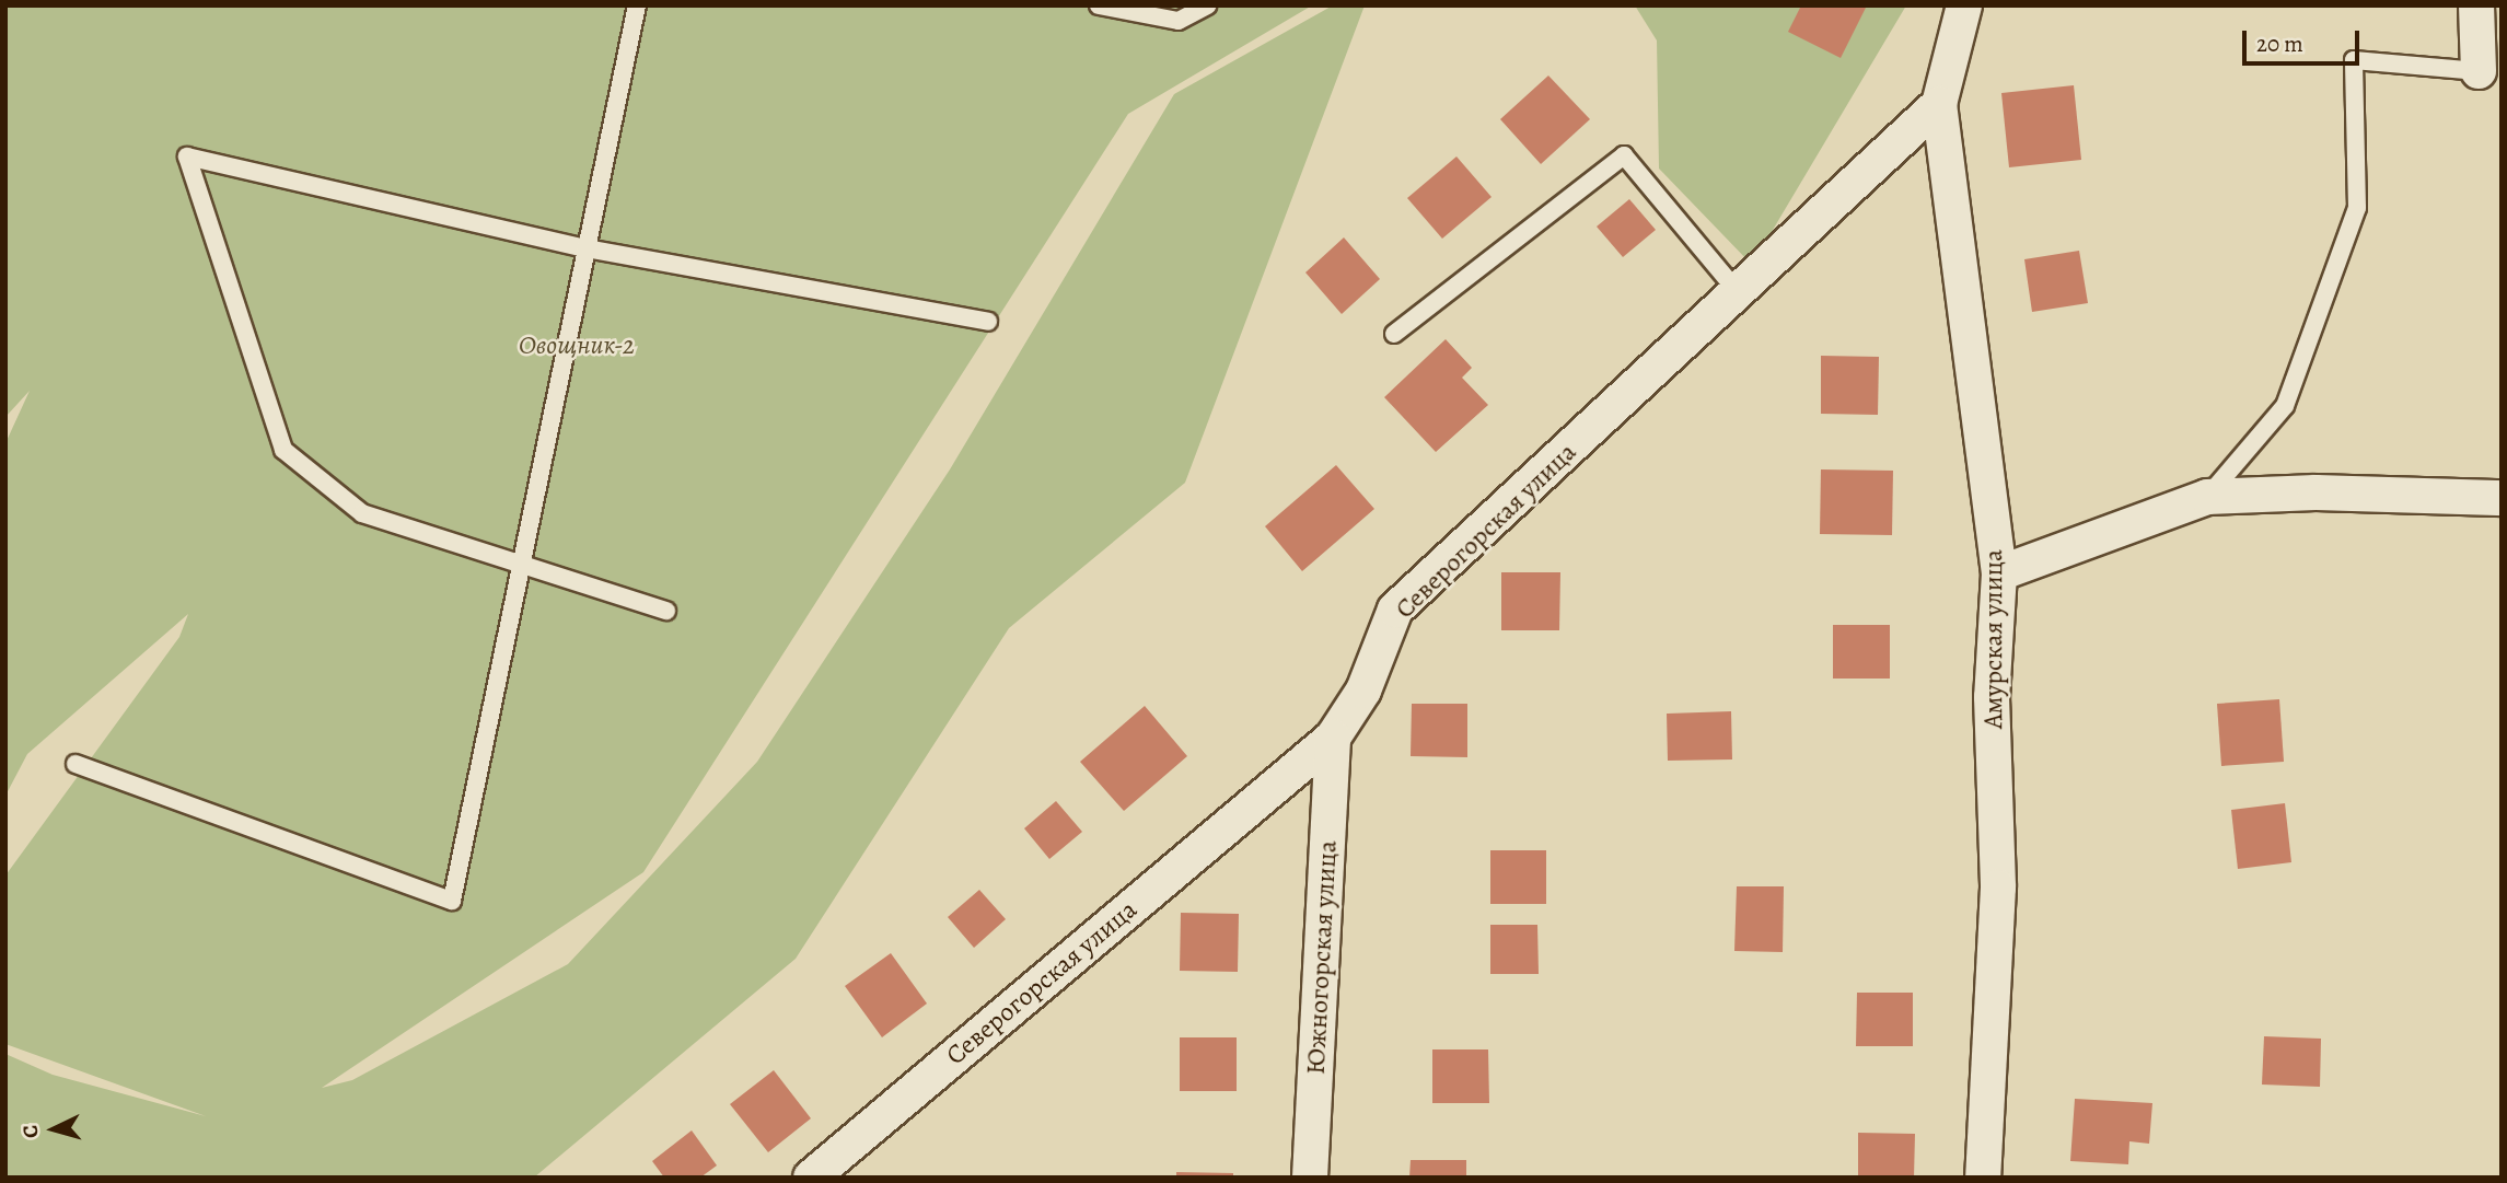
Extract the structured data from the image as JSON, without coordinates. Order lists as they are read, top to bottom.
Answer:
{
  "streets": {
    "street": ["Северогорская улица", "Амурская улица", "Южногорская улица"]
  },
  "crossings": [
    ["Северогорская улица", "Амурская улица"],
    ["Северогорская улица", "Южногорская улица"]
  ],
  "parks": ["Овощник-2"],
  "scale_bar": "20 m",
  "north": "left"
}
